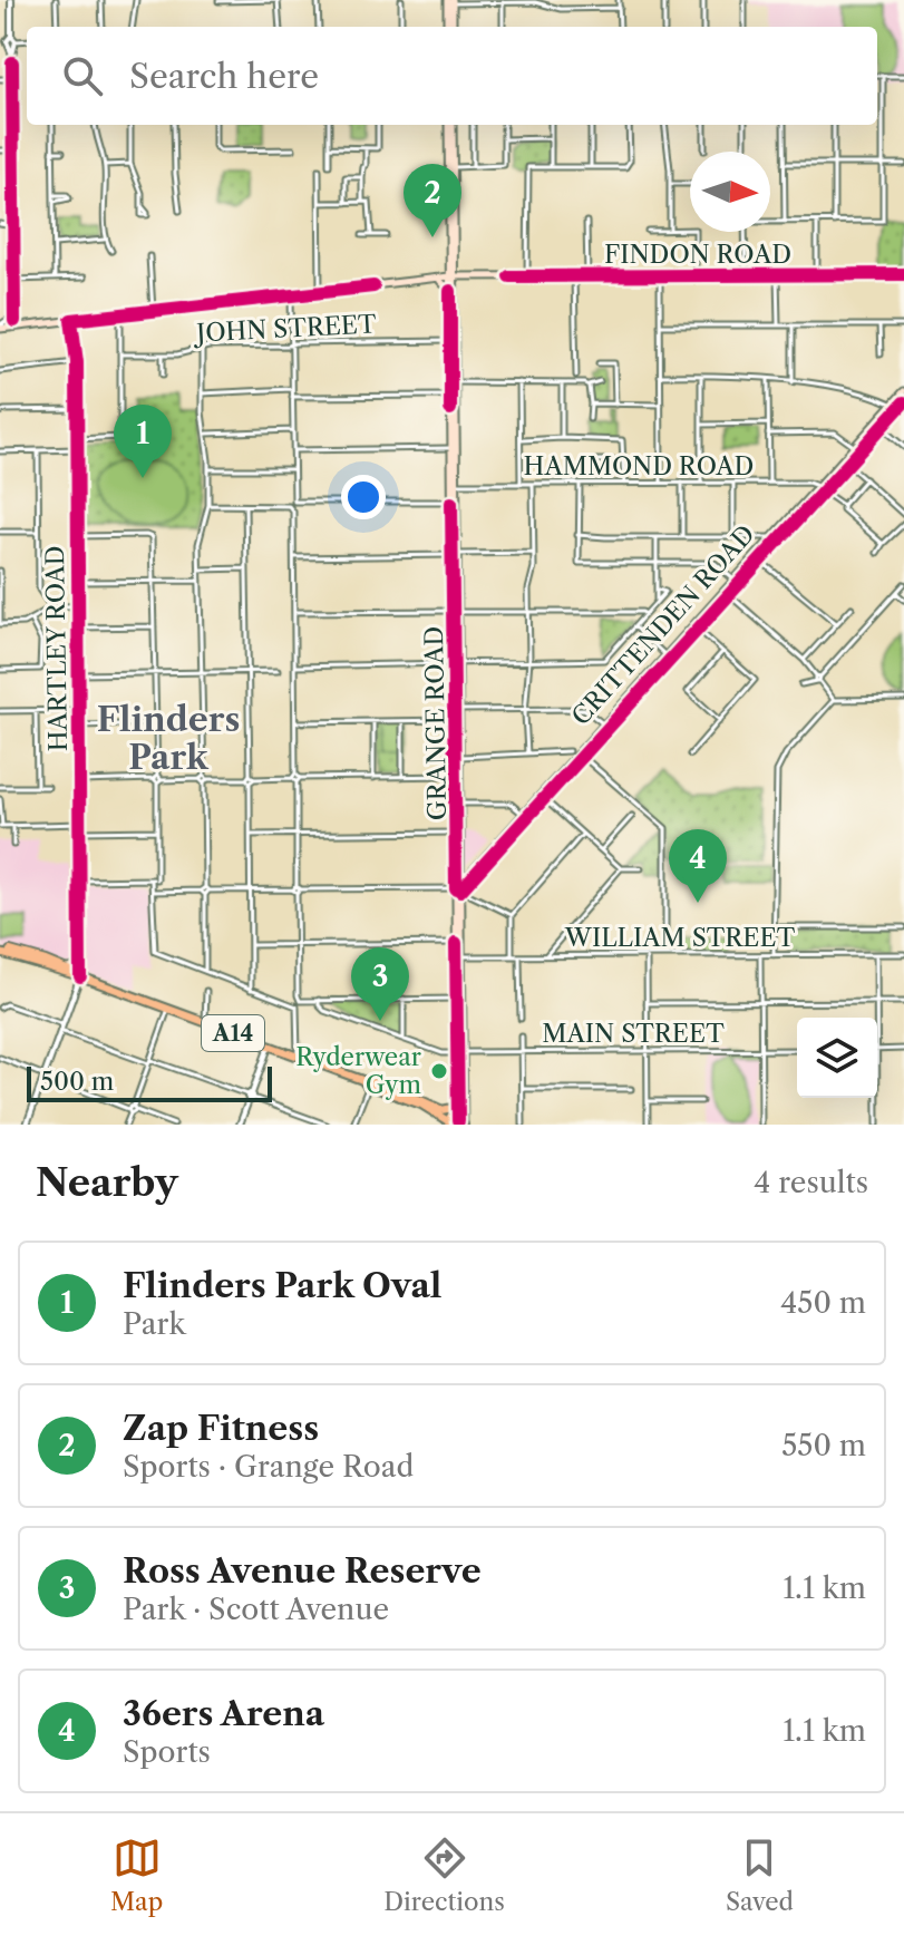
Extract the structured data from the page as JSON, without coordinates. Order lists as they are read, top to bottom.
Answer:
{
  "streets": {
    "main road": [
      "FINDON ROAD",
      "CRITTENDEN ROAD",
      "GRANGE ROAD",
      "A14"
    ],
    "street": [
      "JOHN STREET",
      "HAMMOND ROAD",
      "HARTLEY ROAD",
      "WILLIAM STREET",
      "MAIN STREET"
    ]
  },
  "crossings": [
    ["FINDON ROAD", "HARTLEY ROAD"],
    ["FINDON ROAD", "GRANGE ROAD"],
    ["JOHN STREET", "GRANGE ROAD"],
    ["HAMMOND ROAD", "CRITTENDEN ROAD"],
    ["HAMMOND ROAD", "GRANGE ROAD"],
    ["CRITTENDEN ROAD", "GRANGE ROAD"],
    ["HARTLEY ROAD", "A14"],
    ["GRANGE ROAD", "WILLIAM STREET"],
    ["GRANGE ROAD", "A14"],
    ["GRANGE ROAD", "MAIN STREET"]
  ],
  "districts": ["Flinders Park"],
  "places": ["Ryderwear Gym"],
  "scale_bar": "500 m",
  "north": "right",
  "page": {
    "search": "Search here",
    "pins": [
      "2",
      "1",
      "4",
      "3"
    ],
    "scale": "500 m",
    "heading": ["Nearby", "4 results"],
    "list": [
      {
        "mark": "1",
        "name": "Flinders Park Oval",
        "note": "Park",
        "value": "450 m"
      },
      {
        "mark": "2",
        "name": "Zap Fitness",
        "note": "Sports · Grange Road",
        "value": "550 m"
      },
      {
        "mark": "3",
        "name": "Ross Avenue Reserve",
        "note": "Park · Scott Avenue",
        "value": "1.1 km"
      },
      {
        "mark": "4",
        "name": "36ers Arena",
        "note": "Sports",
        "value": "1.1 km"
      }
    ],
    "nav": ["Map", "Directions", "Saved"]
  }
}
